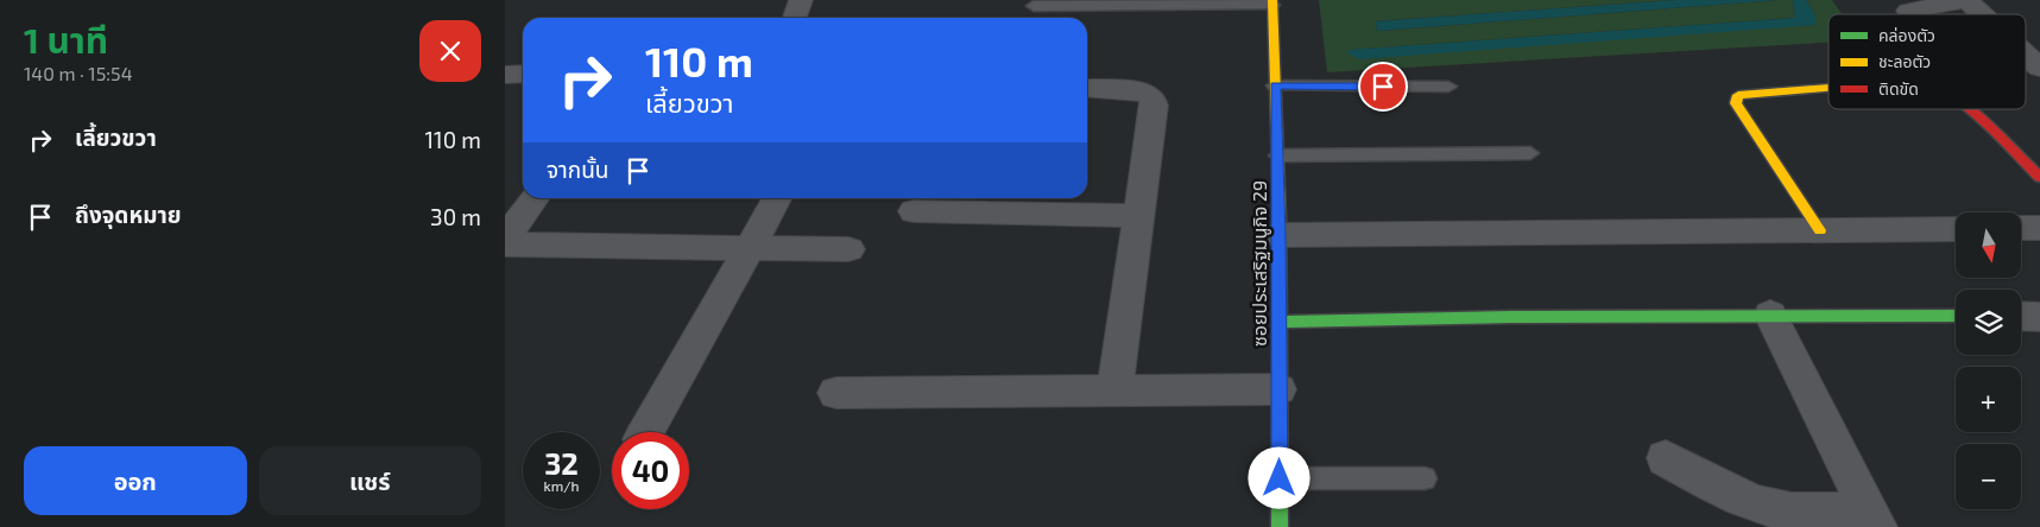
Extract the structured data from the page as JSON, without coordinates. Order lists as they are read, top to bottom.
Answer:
{
  "streets": {
    "street": ["ซอยประเสริฐมนูกิจ 29"]
  },
  "legend": ["คล่องตัว", "ชะลอตัว", "ติดขัด"],
  "north": "bottom",
  "page": {
    "heading": ["1 นาที", "140 m · 15:54"],
    "turn": ["110 m", "เลี้ยวขวา"],
    "list": [
      {
        "name": "เลี้ยวขวา",
        "value": "110 m"
      },
      {
        "name": "ถึงจุดหมาย",
        "value": "30 m"
      }
    ],
    "then": "จากนั้น",
    "map_buttons": ["+", "−"],
    "speed": "32 km/h",
    "limit": "40",
    "buttons": ["ออก", "แชร์"]
  }
}
